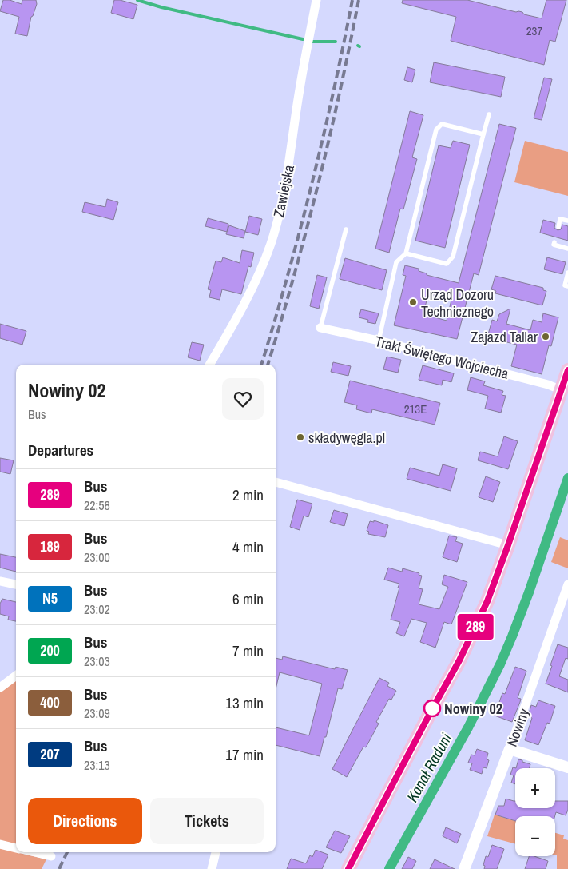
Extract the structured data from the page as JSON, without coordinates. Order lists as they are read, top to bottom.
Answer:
{
  "streets": {
    "street": ["Zawiejska", "Trakt Świętego Wojciecha", "Nowiny"]
  },
  "water": ["Kanał Raduni"],
  "places": [
    "Urząd Dozoru Technicznego",
    "Zajazd Tallar",
    "składywęgla.pl",
    "Nowiny 02"
  ],
  "lines": ["bus line 289"],
  "house_numbers": ["237", "213E"],
  "page": {
    "on_map": "289",
    "heading": [
      ["Nowiny 02", "Bus"],
      "Departures"
    ],
    "list": [
      {
        "mark": "289",
        "name": "Bus",
        "note": "22:58",
        "value": "2 min"
      },
      {
        "mark": "189",
        "name": "Bus",
        "note": "23:00",
        "value": "4 min"
      },
      {
        "mark": "N5",
        "name": "Bus",
        "note": "23:02",
        "value": "6 min"
      },
      {
        "mark": "200",
        "name": "Bus",
        "note": "23:03",
        "value": "7 min"
      },
      {
        "mark": "400",
        "name": "Bus",
        "note": "23:09",
        "value": "13 min"
      },
      {
        "mark": "207",
        "name": "Bus",
        "note": "23:13",
        "value": "17 min"
      }
    ],
    "map_buttons": ["+", "−"],
    "buttons": ["Directions", "Tickets"]
  }
}
